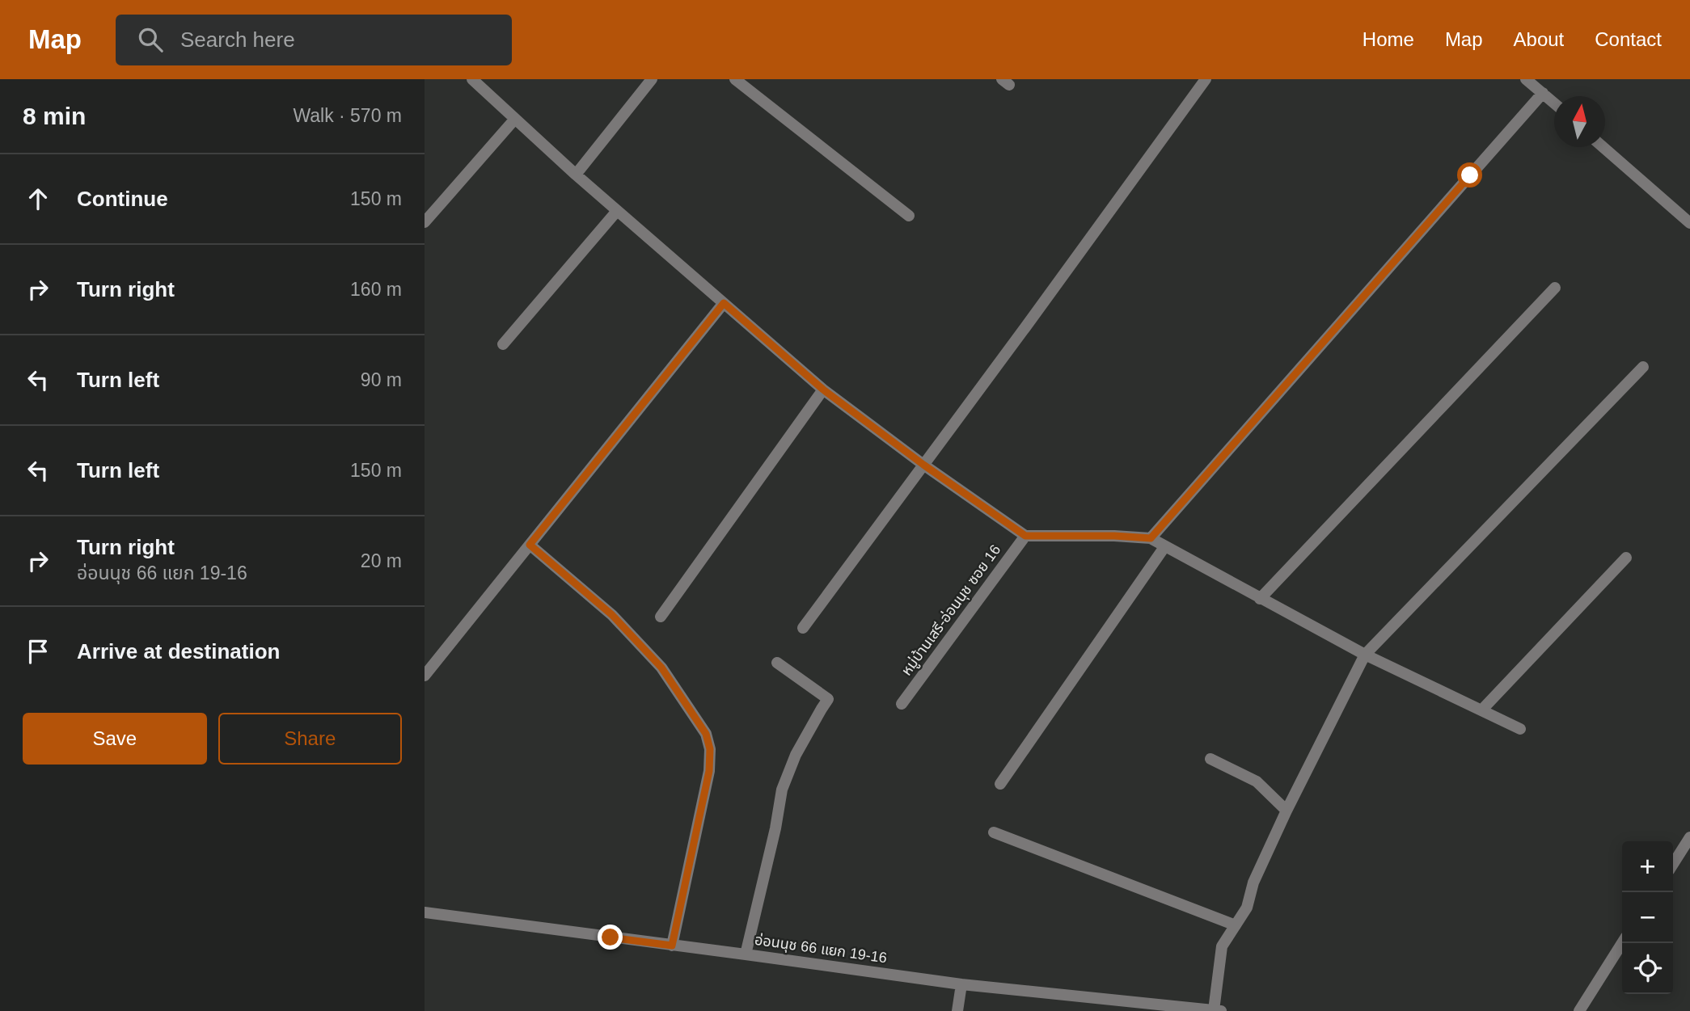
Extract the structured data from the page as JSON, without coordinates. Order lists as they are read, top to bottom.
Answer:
{
  "streets": {
    "street": ["หมู่บ้านเสรี-อ่อนนุช ซอย 16", "อ่อนนุช 66 แยก 19-16"]
  },
  "north": "top",
  "page": {
    "header": "Map",
    "search": "Search here",
    "nav": [
      "Home",
      "Map",
      "About",
      "Contact"
    ],
    "heading": ["8 min", "Walk · 570 m"],
    "list": [
      ["Continue", "150 m"],
      ["Turn right", "160 m"],
      ["Turn left", "90 m"],
      ["Turn left", "150 m"],
      ["Turn right", "อ่อนนุช 66 แยก 19-16", "20 m"],
      "Arrive at destination"
    ],
    "buttons": ["Save", "Share"],
    "map_buttons": ["+", "−"]
  }
}
